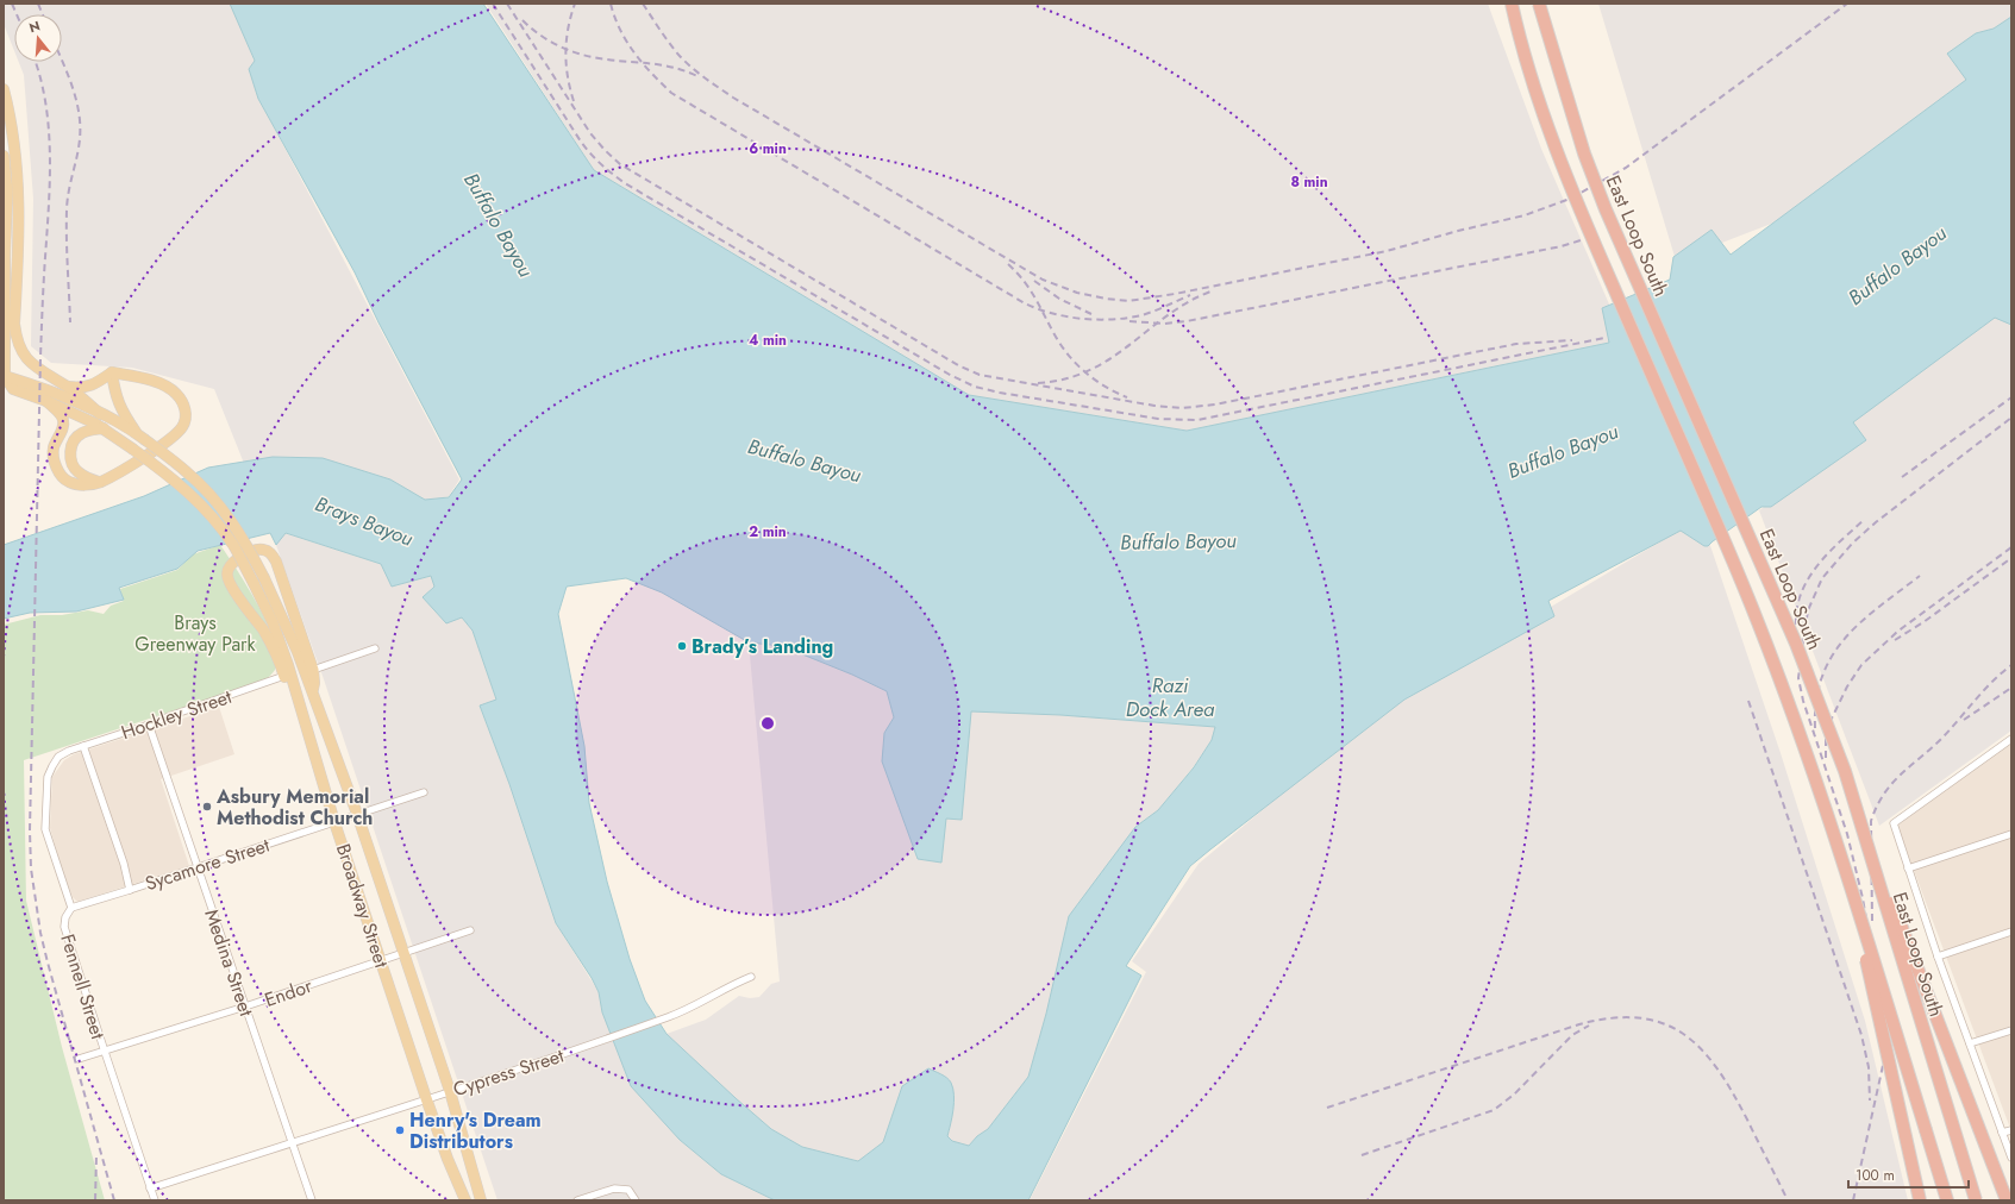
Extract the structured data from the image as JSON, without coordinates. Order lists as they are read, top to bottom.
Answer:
{
  "streets": {
    "highway": ["East Loop South"],
    "main road": ["Broadway Street"],
    "street": [
      "Hockley Street",
      "Sycamore Street",
      "Medina Street",
      "Fennell Street",
      "Endor",
      "Cypress Street"
    ]
  },
  "crossings": [
    ["Hockley Street", "Medina Street"],
    ["Hockley Street", "Fennell Street"],
    ["Sycamore Street", "Broadway Street"],
    ["Sycamore Street", "Medina Street"],
    ["Sycamore Street", "Fennell Street"],
    ["Broadway Street", "Endor"],
    ["Broadway Street", "Cypress Street"],
    ["Medina Street", "Endor"],
    ["Medina Street", "Cypress Street"],
    ["Fennell Street", "Endor"],
    ["Fennell Street", "Cypress Street"]
  ],
  "water": ["Buffalo Bayou", "Brays Bayou", "Razi Dock Area"],
  "parks": ["Brays Greenway Park"],
  "places": ["Brady’s Landing", "Asbury Memorial Methodist Church", "Henry's Dream Distributors"],
  "scale_bar": "100 m",
  "north": "top",
  "rings": [
    "6 min",
    "8 min",
    "4 min",
    "2 min"
  ]
}
